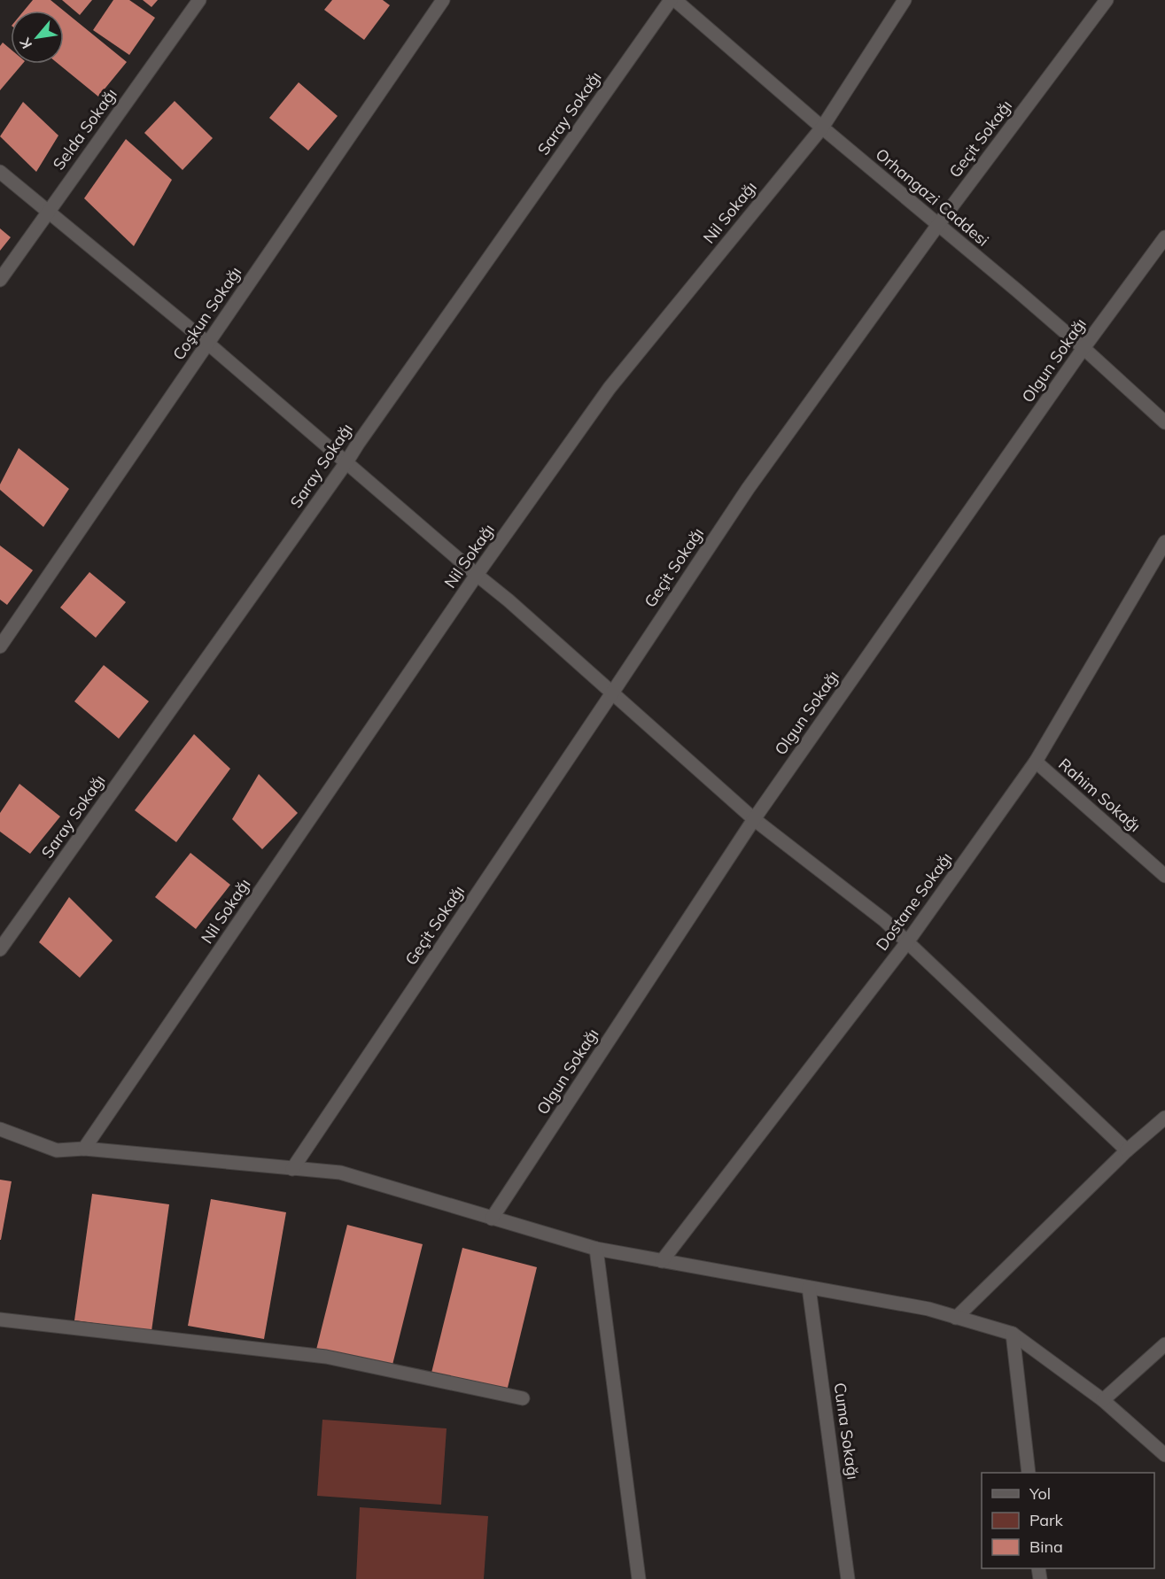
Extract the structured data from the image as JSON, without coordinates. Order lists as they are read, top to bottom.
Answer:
{
  "streets": {
    "street": [
      "Saray Sokağı",
      "Selda Sokağı",
      "Geçit Sokağı",
      "Orhangazi Caddesi",
      "Nil Sokağı",
      "Coşkun Sokağı",
      "Olgun Sokağı",
      "Rahim Sokağı",
      "Dostane Sokağı",
      "Cuma Sokağı"
    ]
  },
  "crossings": [
    ["Geçit Sokağı", "Orhangazi Caddesi"],
    ["Orhangazi Caddesi", "Nil Sokağı"],
    ["Orhangazi Caddesi", "Olgun Sokağı"],
    ["Rahim Sokağı", "Dostane Sokağı"]
  ],
  "legend": ["Yol", "Park", "Bina"],
  "north": "bottom left"
}
